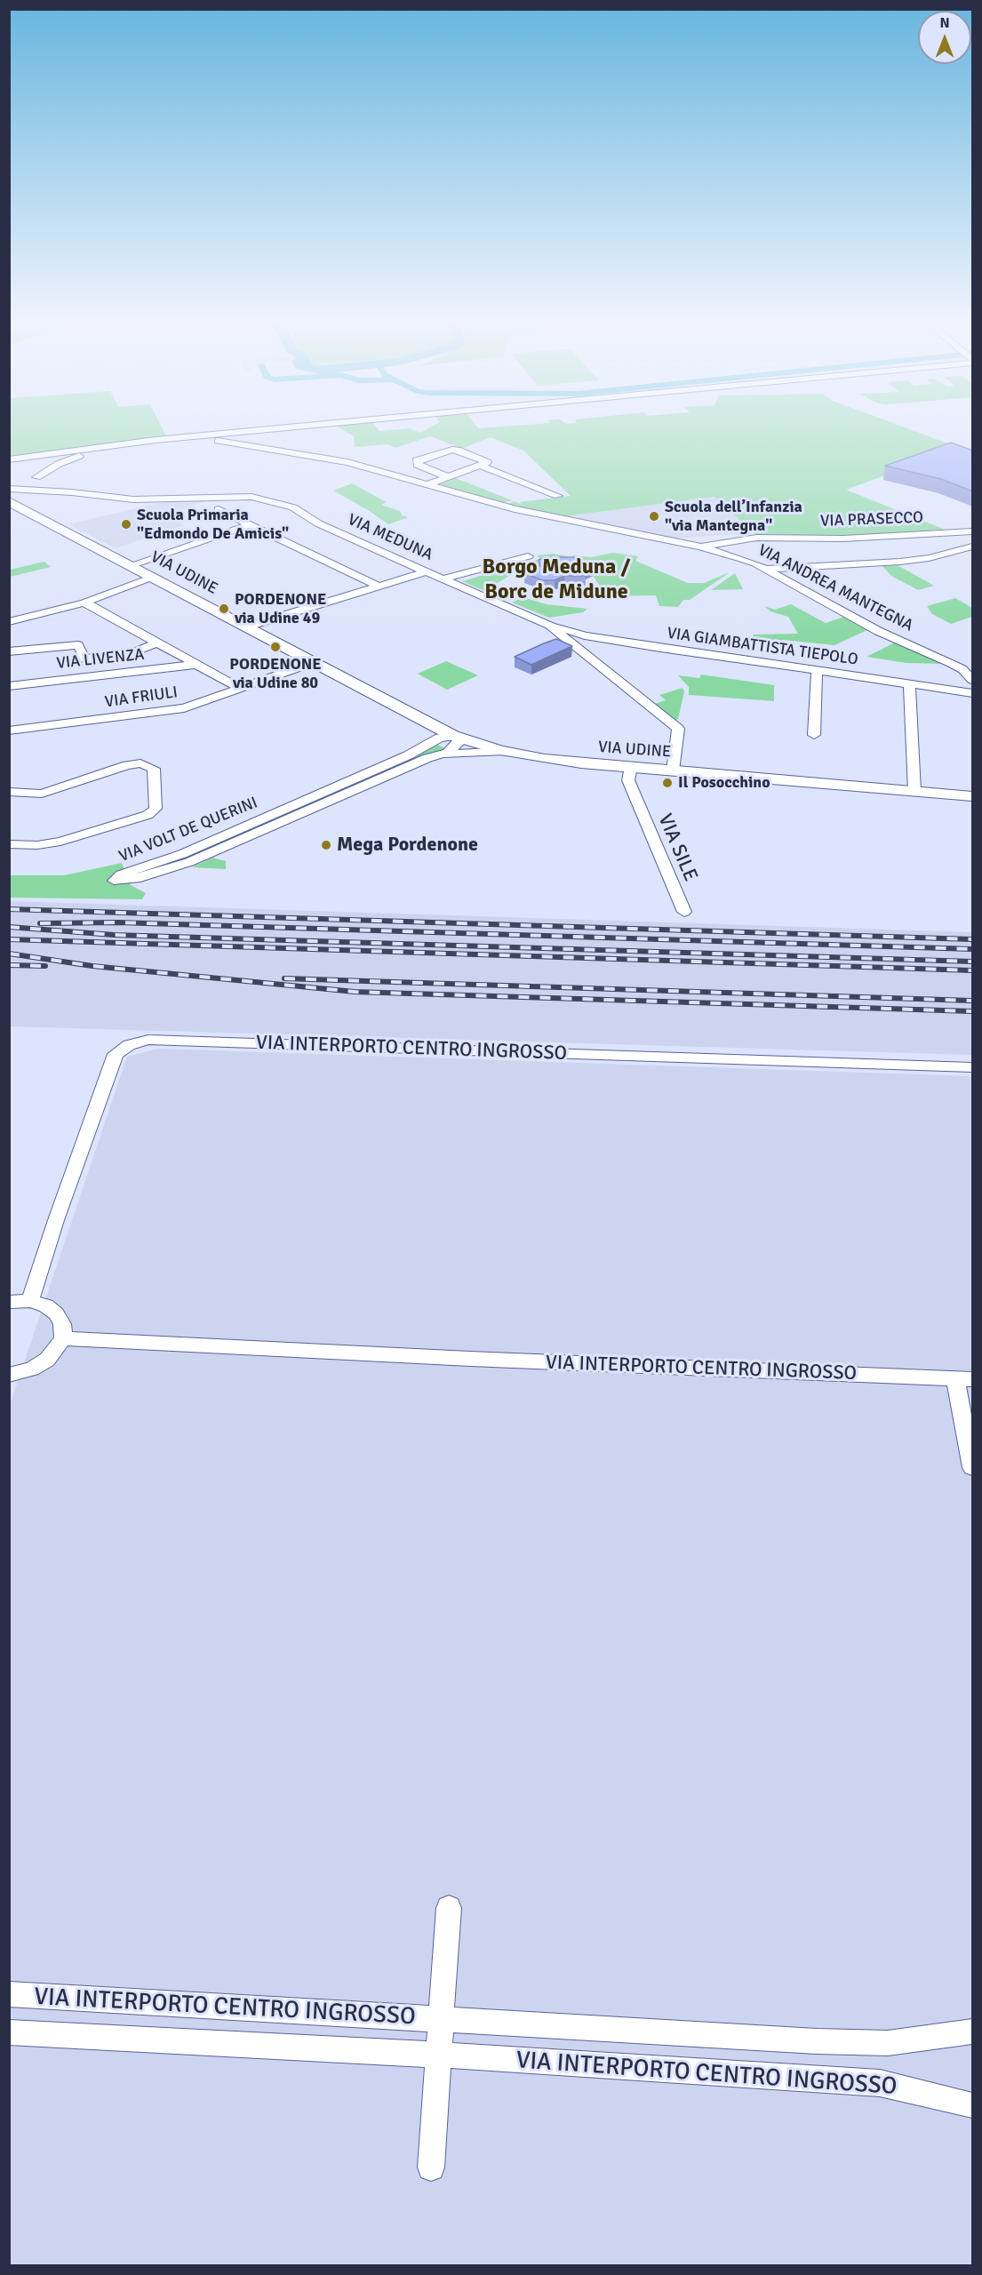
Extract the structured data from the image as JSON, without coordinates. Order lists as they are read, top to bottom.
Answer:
{
  "streets": {
    "main road": ["VIA UDINE"],
    "street": [
      "VIA PRASECCO",
      "VIA MEDUNA",
      "VIA ANDREA MANTEGNA",
      "VIA GIAMBATTISTA TIEPOLO",
      "VIA LIVENZA",
      "VIA FRIULI",
      "VIA VOLT DE QUERINI",
      "VIA SILE",
      "VIA INTERPORTO CENTRO INGROSSO"
    ]
  },
  "crossings": [
    ["VIA PRASECCO", "VIA ANDREA MANTEGNA"],
    ["VIA MEDUNA", "VIA UDINE"],
    ["VIA MEDUNA", "VIA GIAMBATTISTA TIEPOLO"],
    ["VIA UDINE", "VIA FRIULI"],
    ["VIA UDINE", "VIA VOLT DE QUERINI"],
    ["VIA UDINE", "VIA SILE"]
  ],
  "districts": ["Borgo Meduna / Borc de Midune"],
  "places": [
    "Scuola dell’Infanzia \"via Mantegna\"",
    "Scuola Primaria \"Edmondo De Amicis\"",
    "PORDENONE via Udine 49",
    "PORDENONE via Udine 80",
    "Il Posocchino",
    "Mega Pordenone"
  ],
  "north": "top"
}
